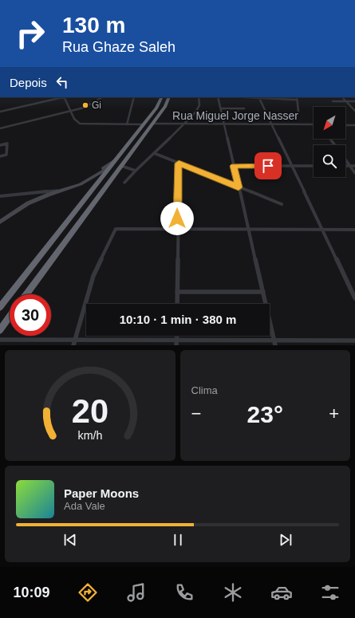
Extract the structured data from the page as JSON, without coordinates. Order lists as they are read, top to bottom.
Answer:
{
  "streets": {
    "street": ["Rua Miguel Jorge Nasser"]
  },
  "places": ["Gi"],
  "north": "bottom left",
  "page": {
    "turn": ["130 m", "Rua Ghaze Saleh"],
    "then": "Depois",
    "limit": "30",
    "trip": "10:10 · 1 min · 380 m",
    "tile": "Clima",
    "heat": ["−", "23°", "+"],
    "song": ["Paper Moons", "Ada Vale"],
    "tabs": "10:09",
    "gauge": ["20", "km/h"]
  }
}
